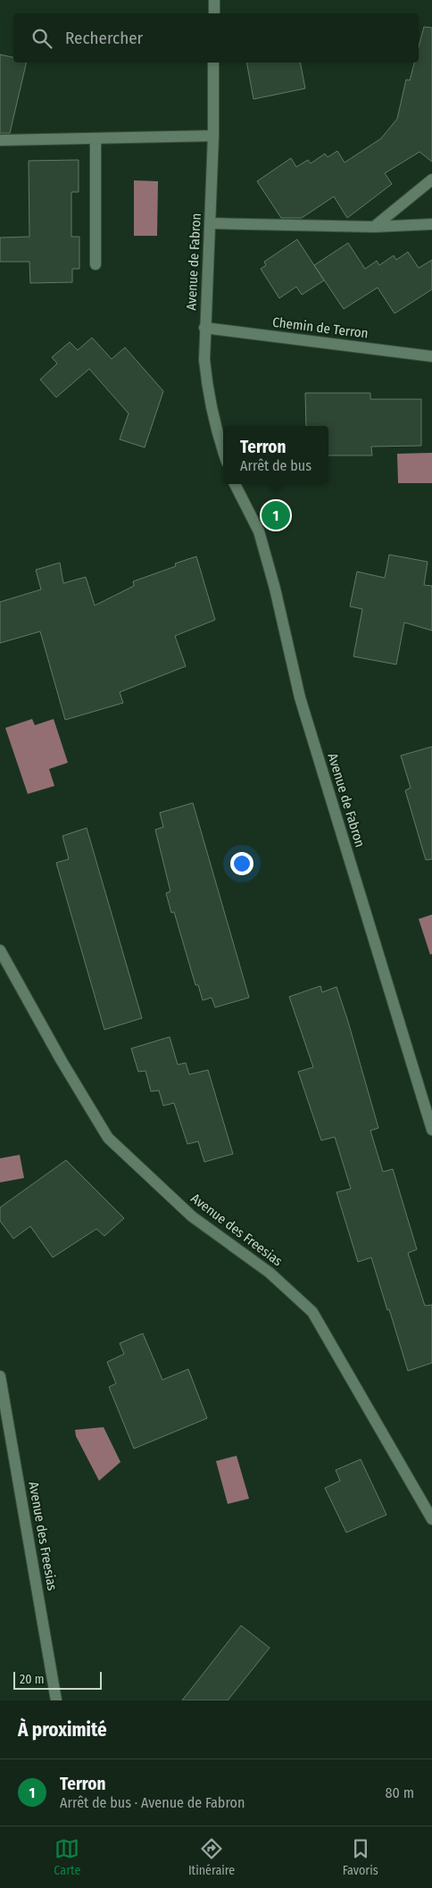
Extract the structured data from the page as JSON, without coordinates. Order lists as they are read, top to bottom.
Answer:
{
  "streets": {
    "street": ["Avenue de Fabron", "Chemin de Terron", "Avenue des Freesias"]
  },
  "crossings": [
    ["Avenue de Fabron", "Chemin de Terron"]
  ],
  "scale_bar": "20 m",
  "page": {
    "search": "Rechercher",
    "popup": ["Terron", "Arrêt de bus"],
    "pins": "1",
    "scale": "20 m",
    "heading": "À proximité",
    "list": [
      {
        "mark": "1",
        "name": "Terron",
        "note": "Arrêt de bus · Avenue de Fabron",
        "value": "80 m"
      }
    ],
    "nav": ["Carte", "Itinéraire", "Favoris"]
  }
}
